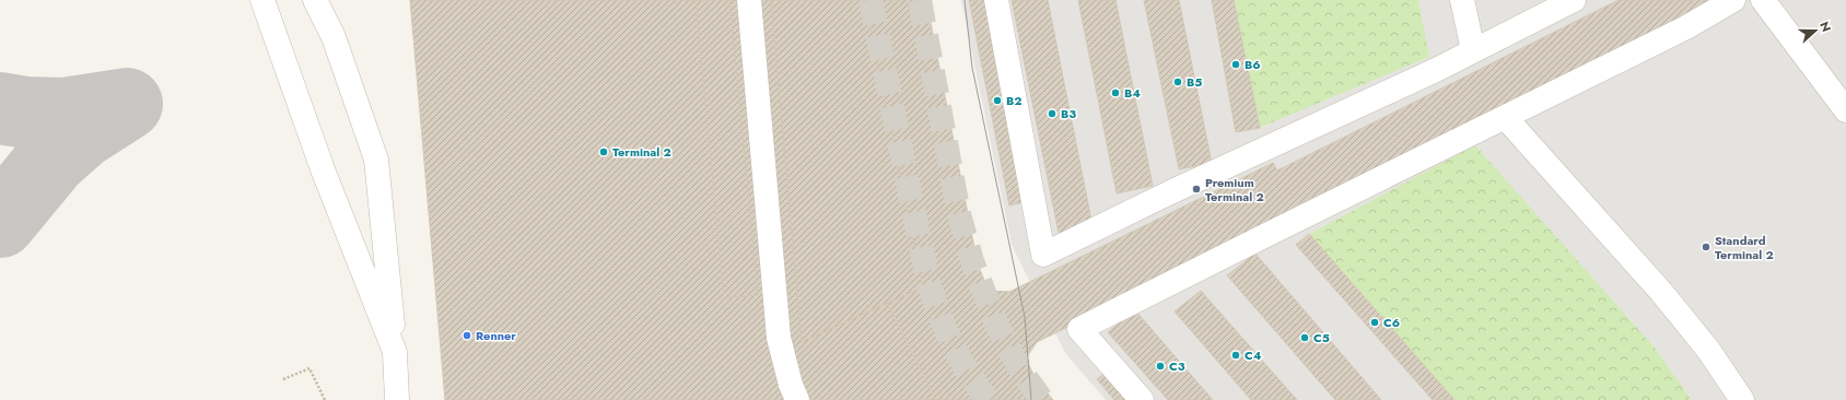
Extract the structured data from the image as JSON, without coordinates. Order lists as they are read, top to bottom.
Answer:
{
  "places": [
    "B6",
    "B5",
    "B4",
    "B2",
    "B3",
    "Terminal 2",
    "Premium Terminal 2",
    "Standard Terminal 2",
    "C6",
    "Renner",
    "C5",
    "C4",
    "C3"
  ],
  "north": "right"
}
